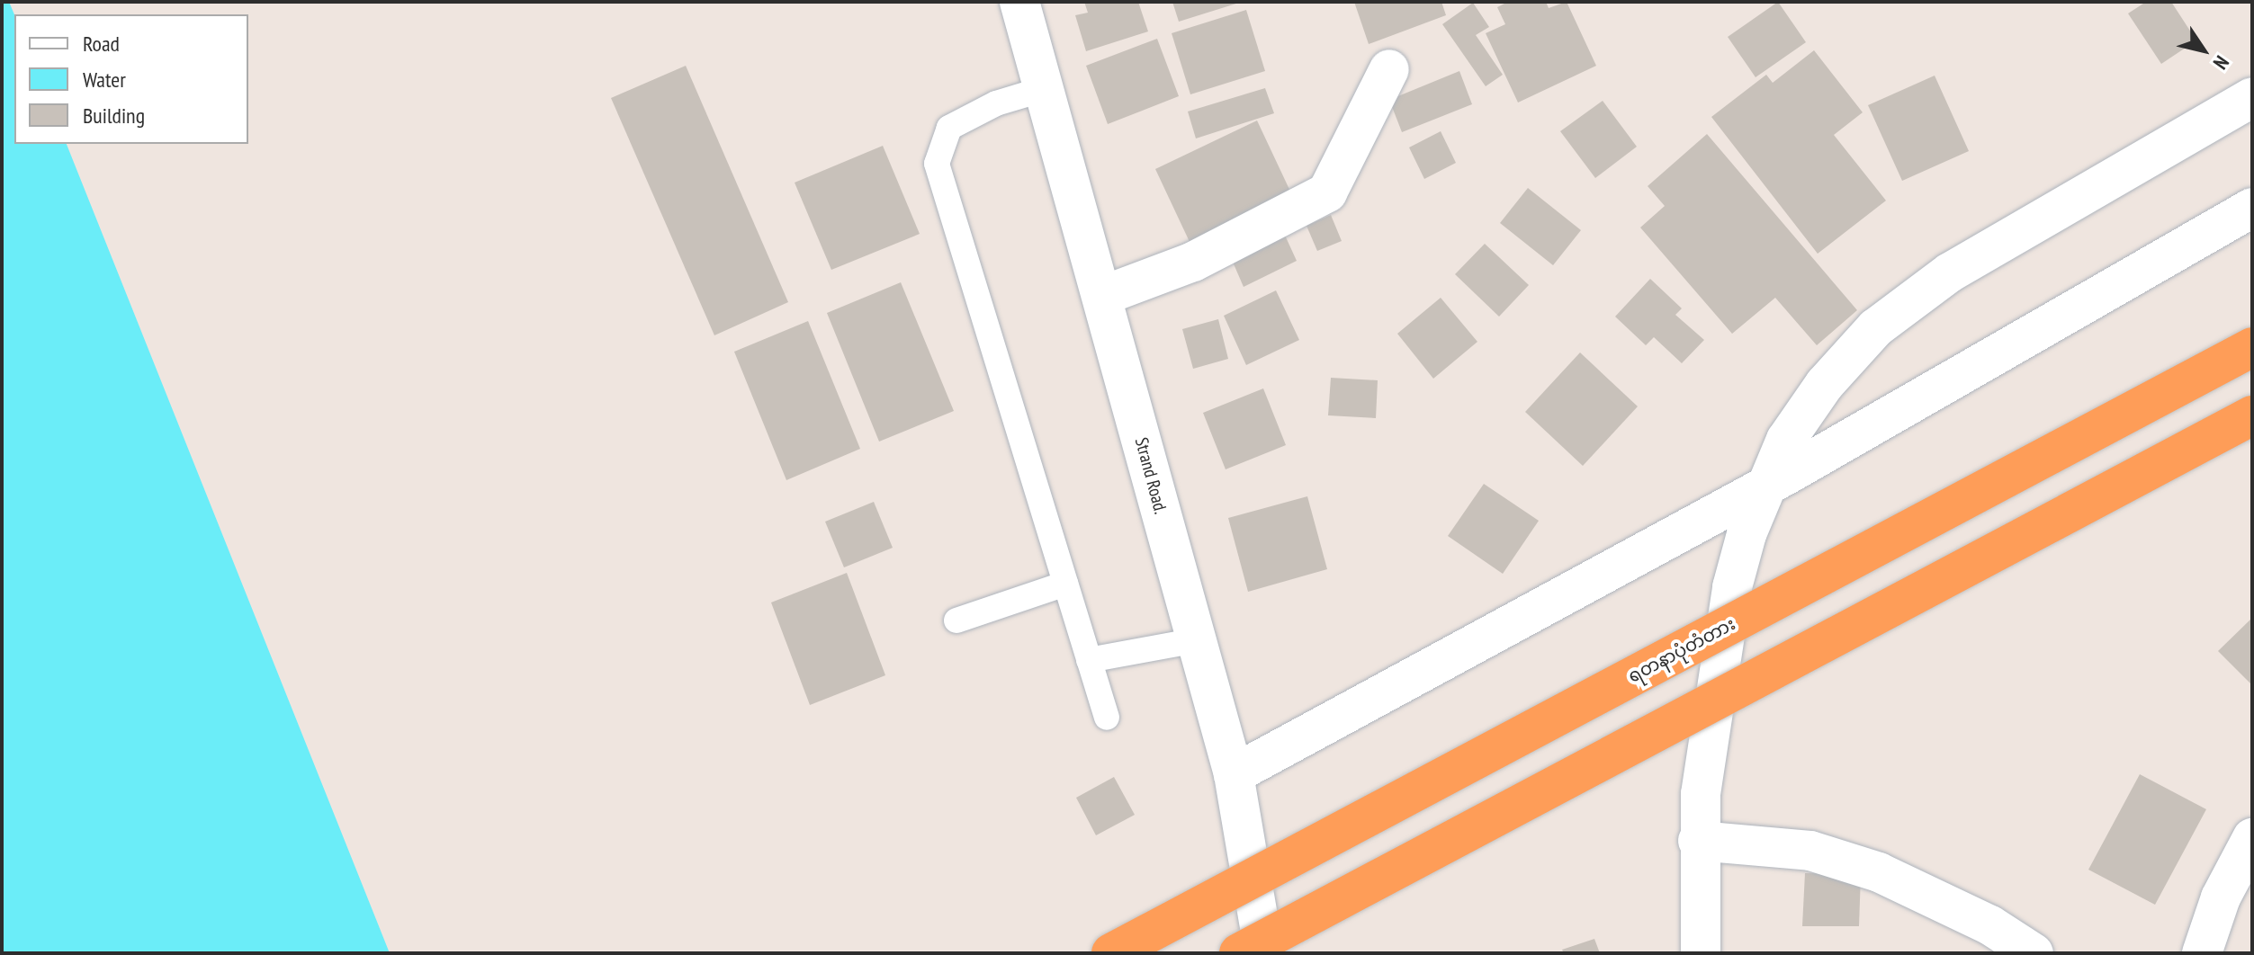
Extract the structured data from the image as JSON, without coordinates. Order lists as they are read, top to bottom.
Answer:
{
  "streets": {
    "highway": ["ရတနာပုံတံတား"],
    "street": ["Strand Road."]
  },
  "legend": ["Road", "Water", "Building"],
  "north": "bottom right"
}
